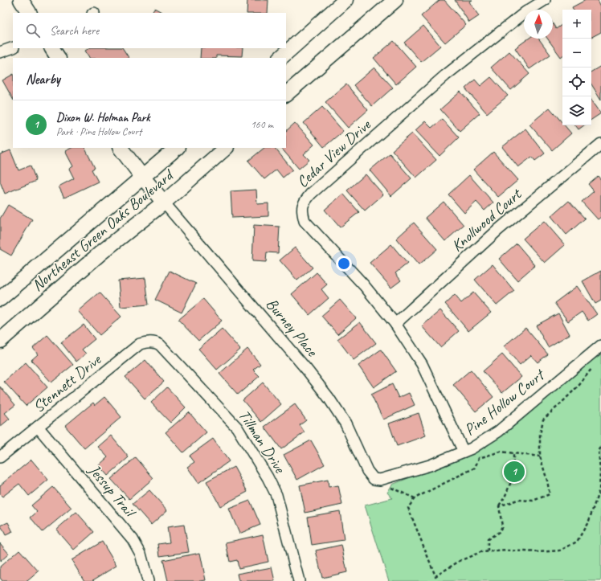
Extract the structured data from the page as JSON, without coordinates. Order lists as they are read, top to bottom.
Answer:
{
  "streets": {
    "main road": ["Northeast Green Oaks Boulevard"],
    "street": [
      "Cedar View Drive",
      "Knollwood Court",
      "Burney Place",
      "Stennett Drive",
      "Pine Hollow Court",
      "Tillman Drive",
      "Jessup Trail"
    ]
  },
  "crossings": [
    ["Cedar View Drive", "Knollwood Court"],
    ["Cedar View Drive", "Pine Hollow Court"],
    ["Northeast Green Oaks Boulevard", "Burney Place"],
    ["Burney Place", "Pine Hollow Court"],
    ["Stennett Drive", "Tillman Drive"],
    ["Stennett Drive", "Jessup Trail"]
  ],
  "north": "top",
  "page": {
    "map_buttons": ["+", "−"],
    "search": "Search here",
    "heading": "Nearby",
    "list": [
      {
        "mark": "1",
        "name": "Dixon W. Holman Park",
        "note": "Park · Pine Hollow Court",
        "value": "160 m"
      }
    ],
    "pins": "1"
  }
}
